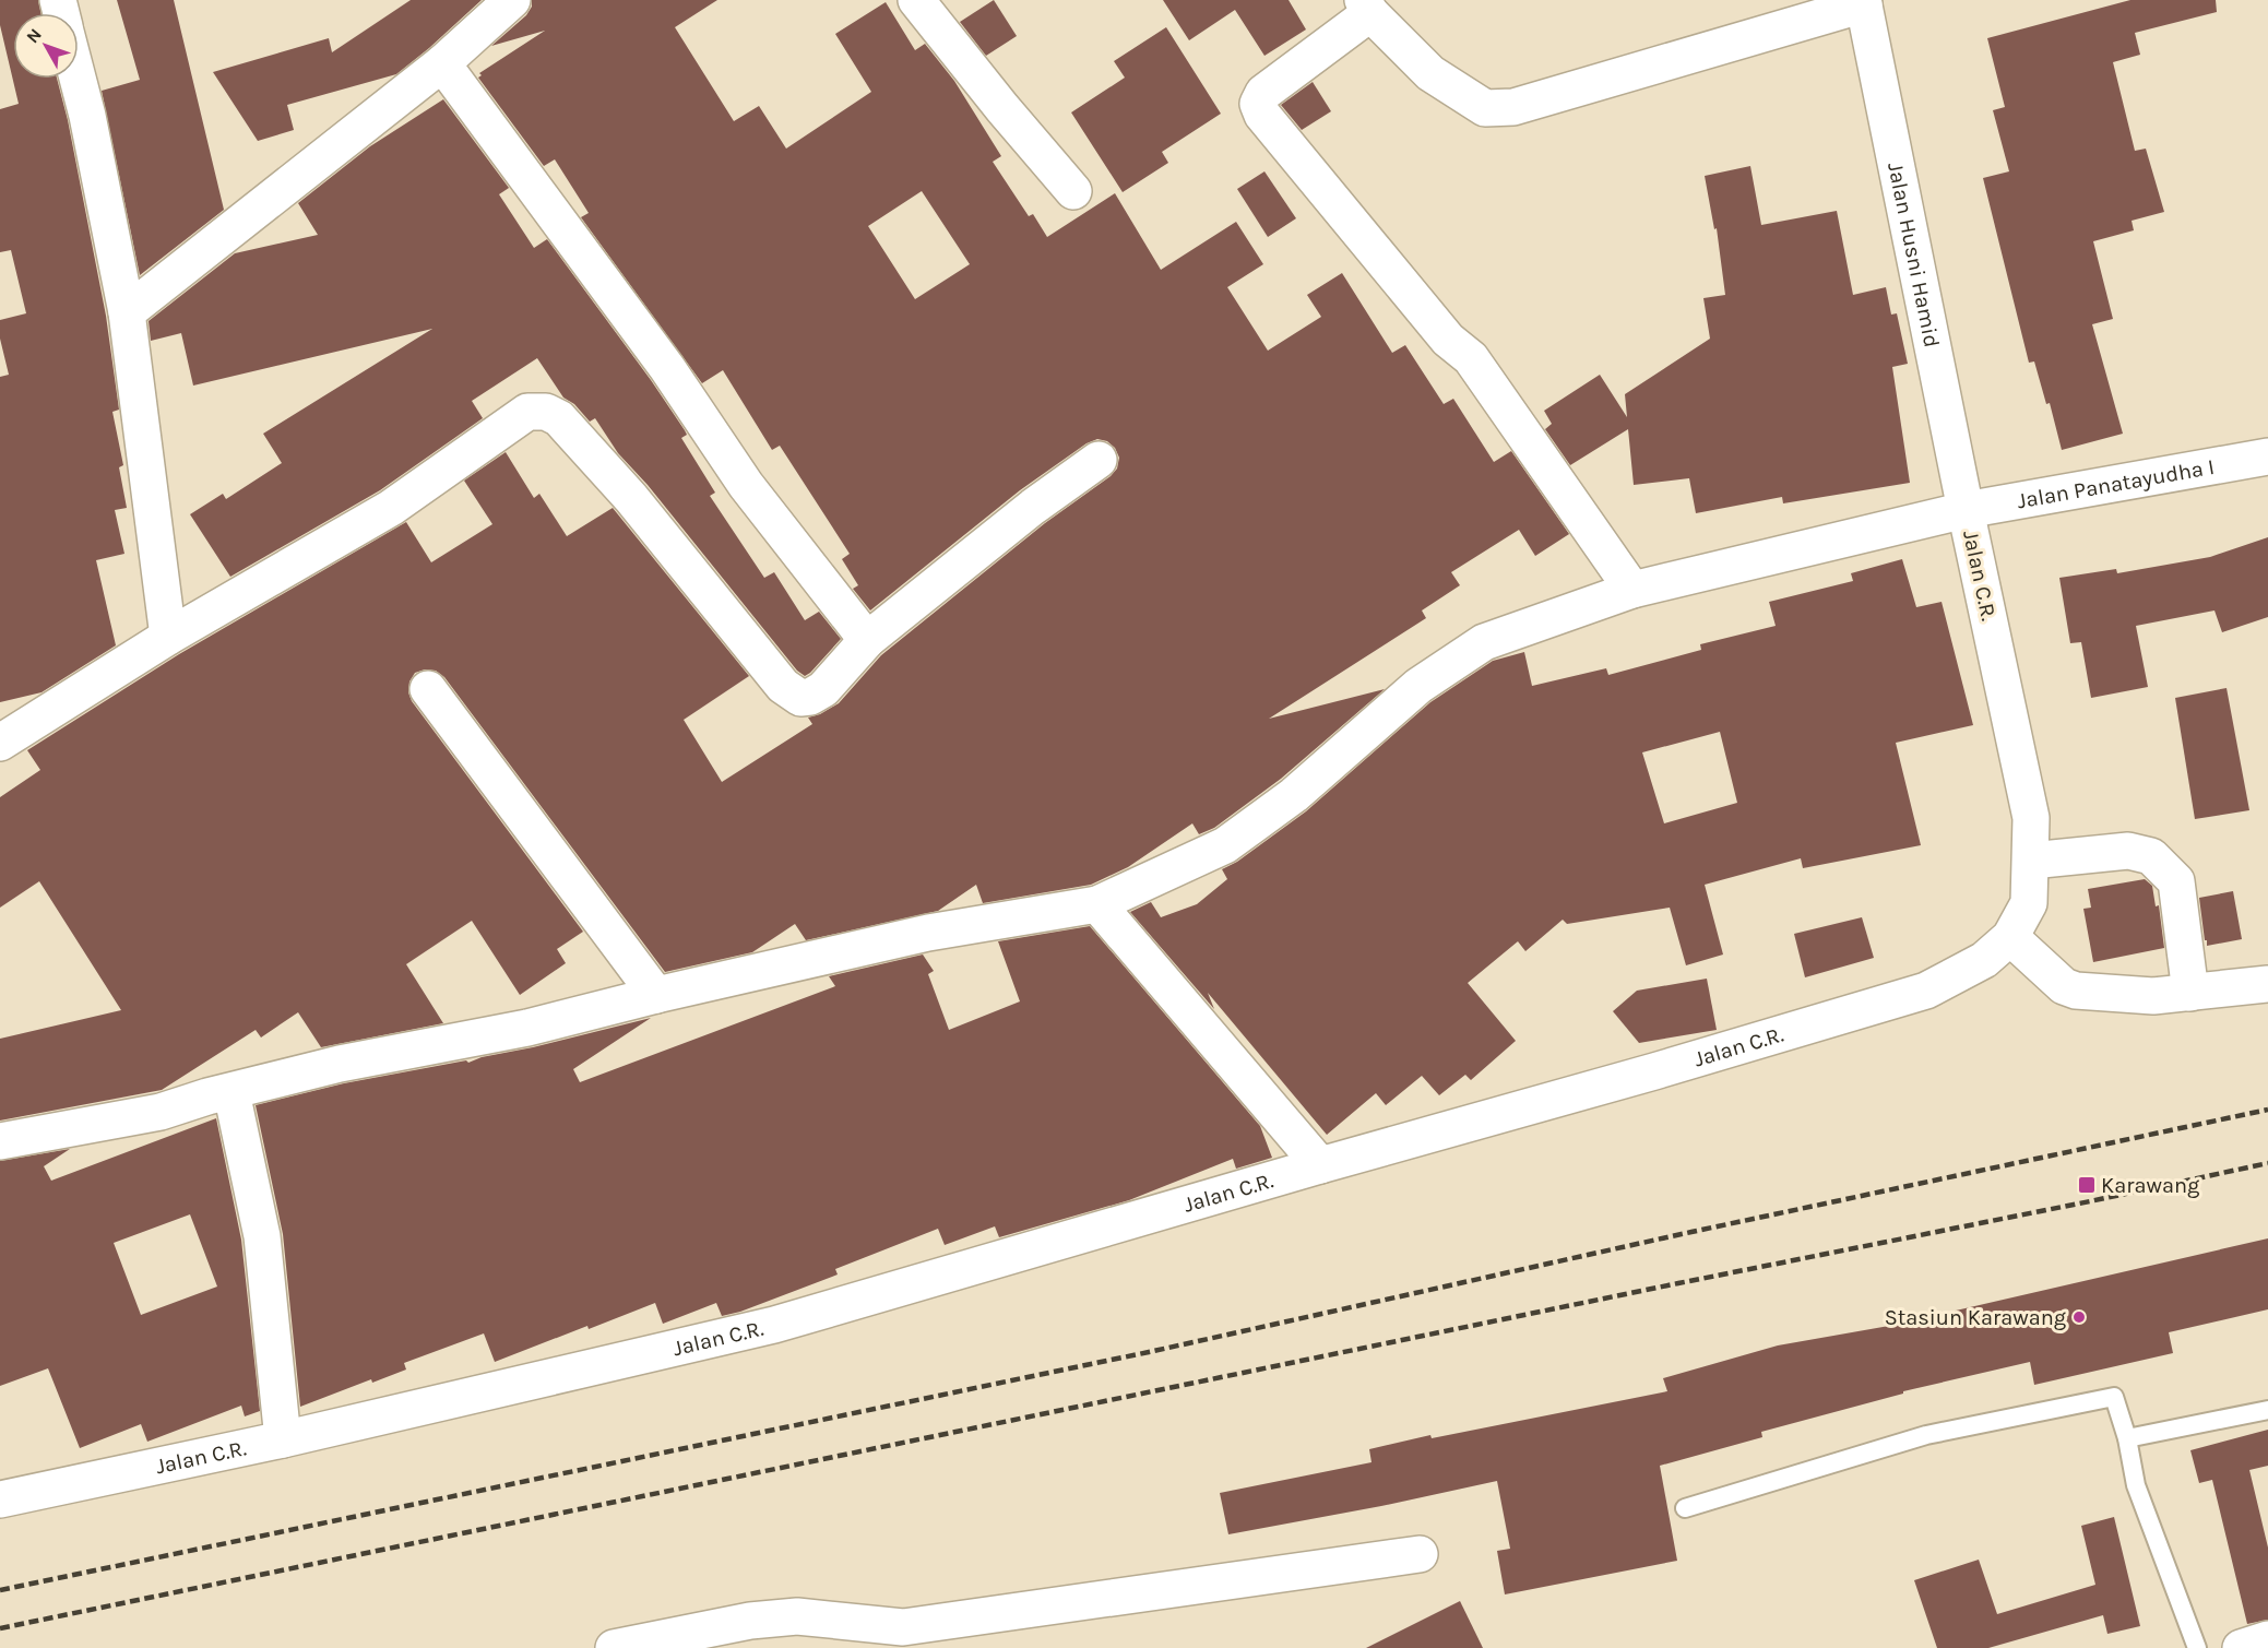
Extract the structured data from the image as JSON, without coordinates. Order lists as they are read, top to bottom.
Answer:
{
  "streets": {
    "street": ["Jalan Husni Hamid", "Jalan Panatayudha I", "Jalan C.R."]
  },
  "crossings": [
    ["Jalan Husni Hamid", "Jalan Panatayudha I"],
    ["Jalan Husni Hamid", "Jalan C.R."],
    ["Jalan Panatayudha I", "Jalan C.R."]
  ],
  "places": {
    "transit": ["Karawang"],
    "other": ["Stasiun Karawang"]
  },
  "north": "top left"
}
